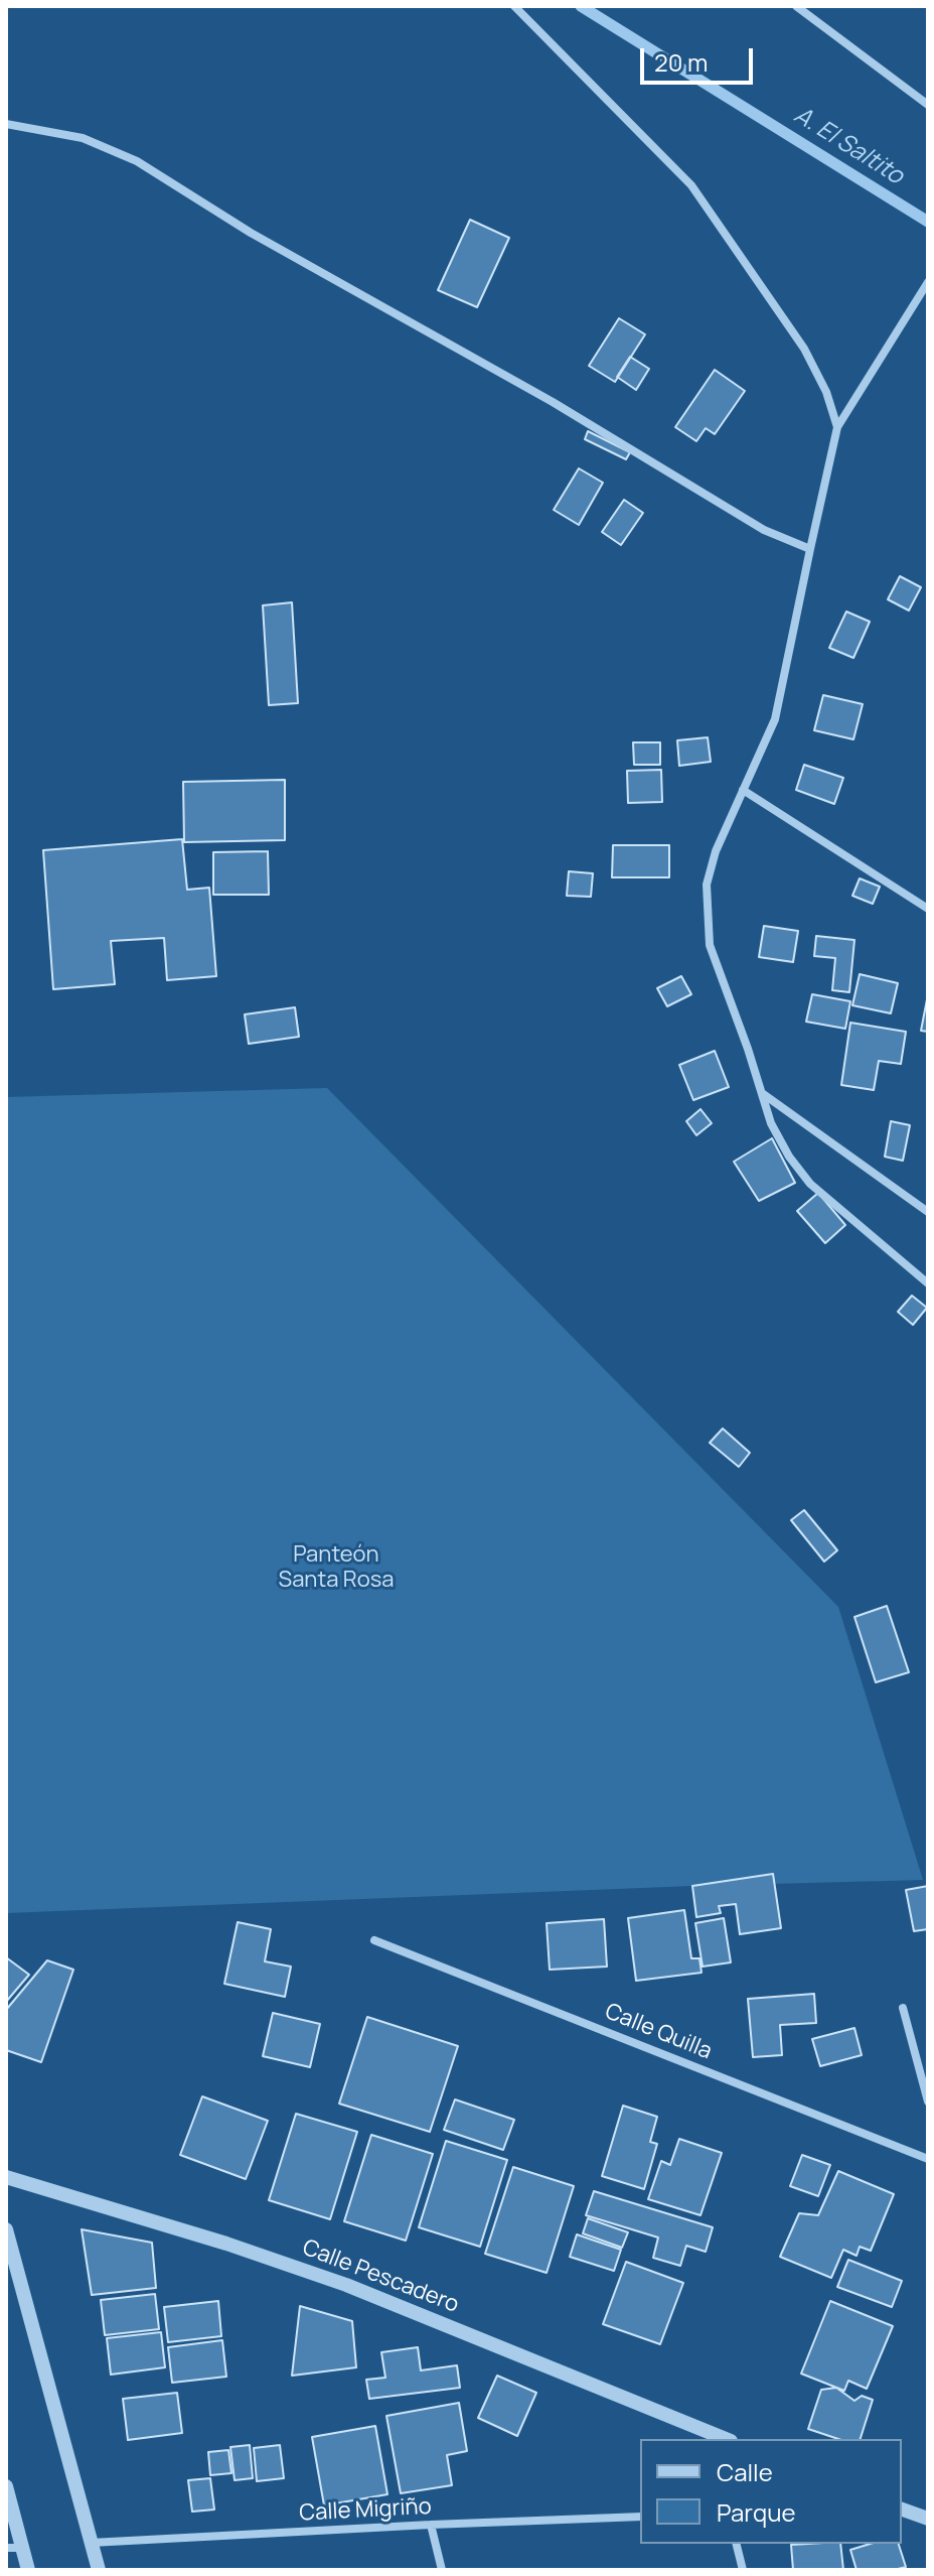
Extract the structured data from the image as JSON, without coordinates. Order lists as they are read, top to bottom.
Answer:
{
  "streets": {
    "street": ["Calle Quilla", "Calle Pescadero", "Calle Migriño"]
  },
  "water": ["A. El Saltito"],
  "parks": ["Panteón Santa Rosa"],
  "legend": ["Calle", "Parque"],
  "scale_bar": "20 m"
}
